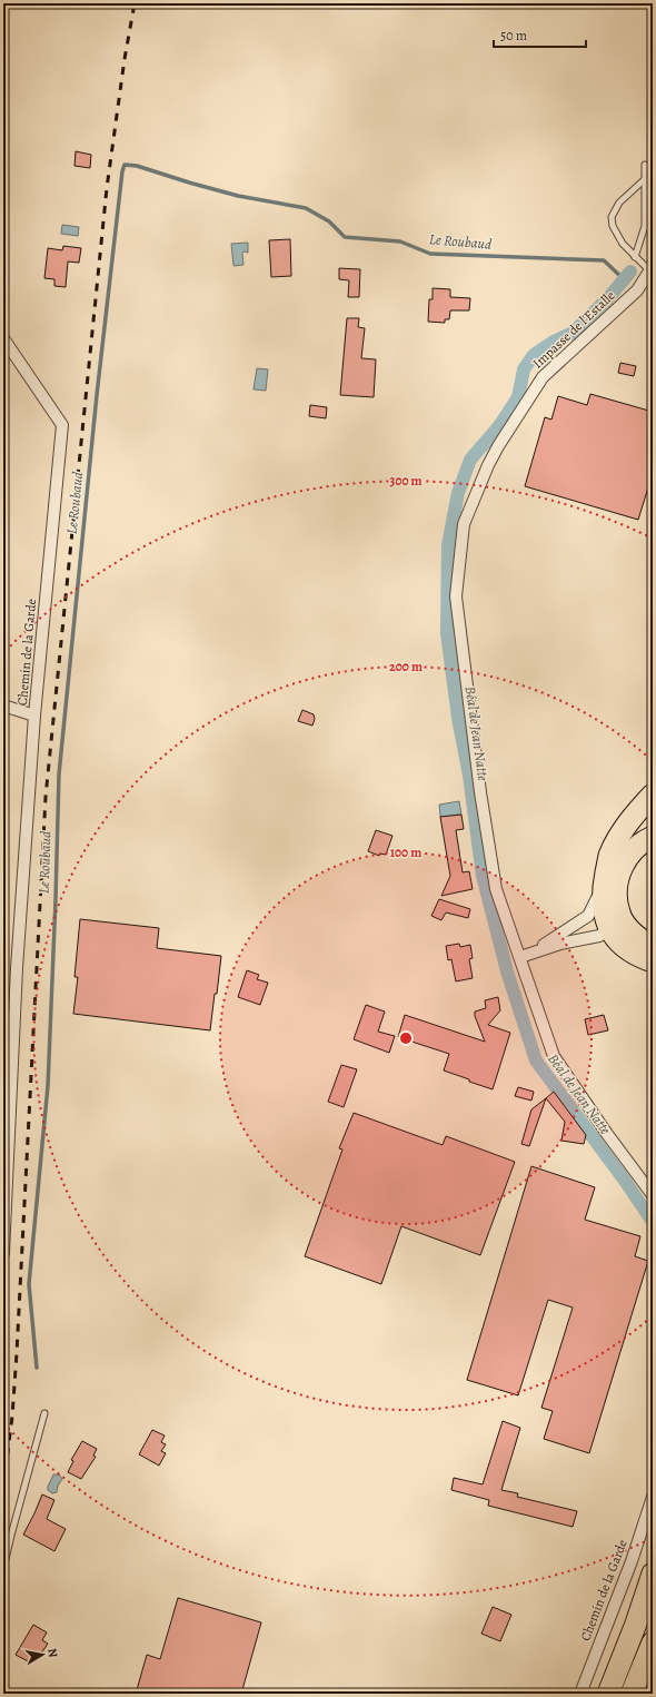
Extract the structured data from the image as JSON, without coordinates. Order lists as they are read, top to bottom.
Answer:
{
  "streets": {
    "street": ["Impasse de l'Estalle", "Chemin de la Garde"]
  },
  "water": ["Le Roubaud", "Béal de Jean Natte"],
  "scale_bar": "50 m",
  "north": "right",
  "rings": ["300 m", "200 m", "100 m"]
}
